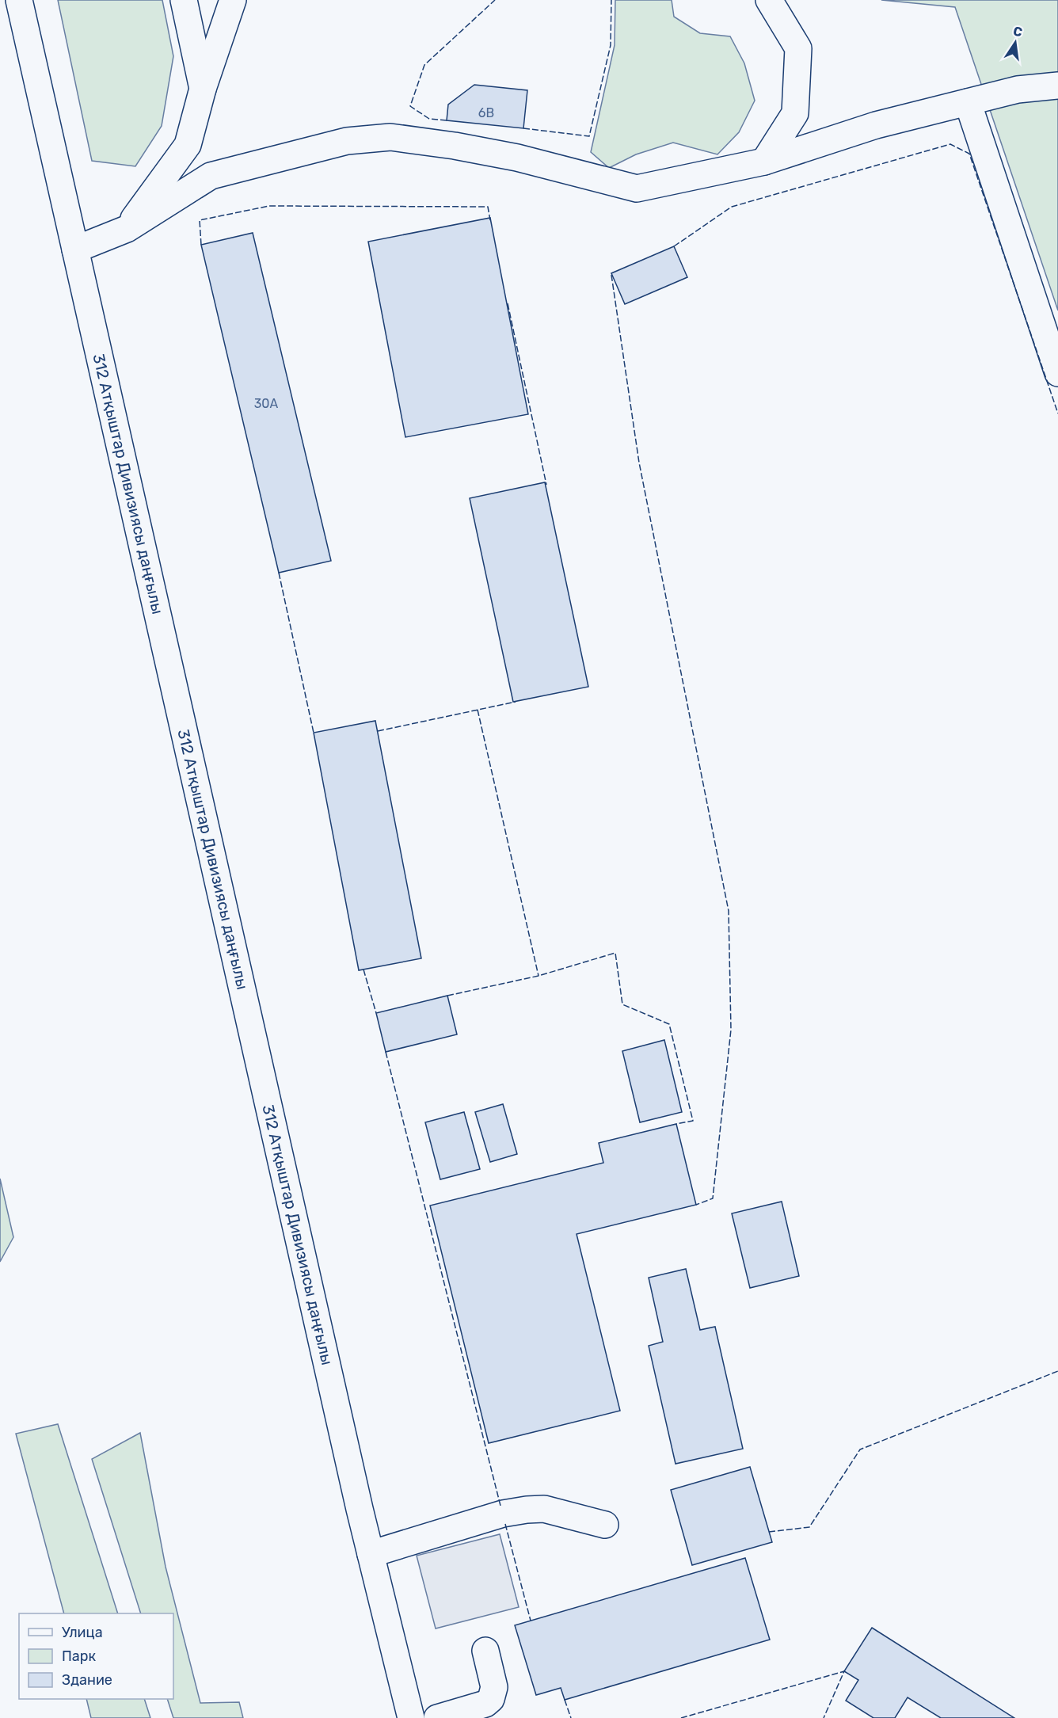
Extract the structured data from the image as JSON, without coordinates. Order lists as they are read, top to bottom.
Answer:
{
  "streets": {
    "main road": ["312 Атқыштар Дивизиясы даңғылы"]
  },
  "house_numbers": ["6В", "30А"],
  "legend": ["Улица", "Парк", "Здание"],
  "north": "top"
}
